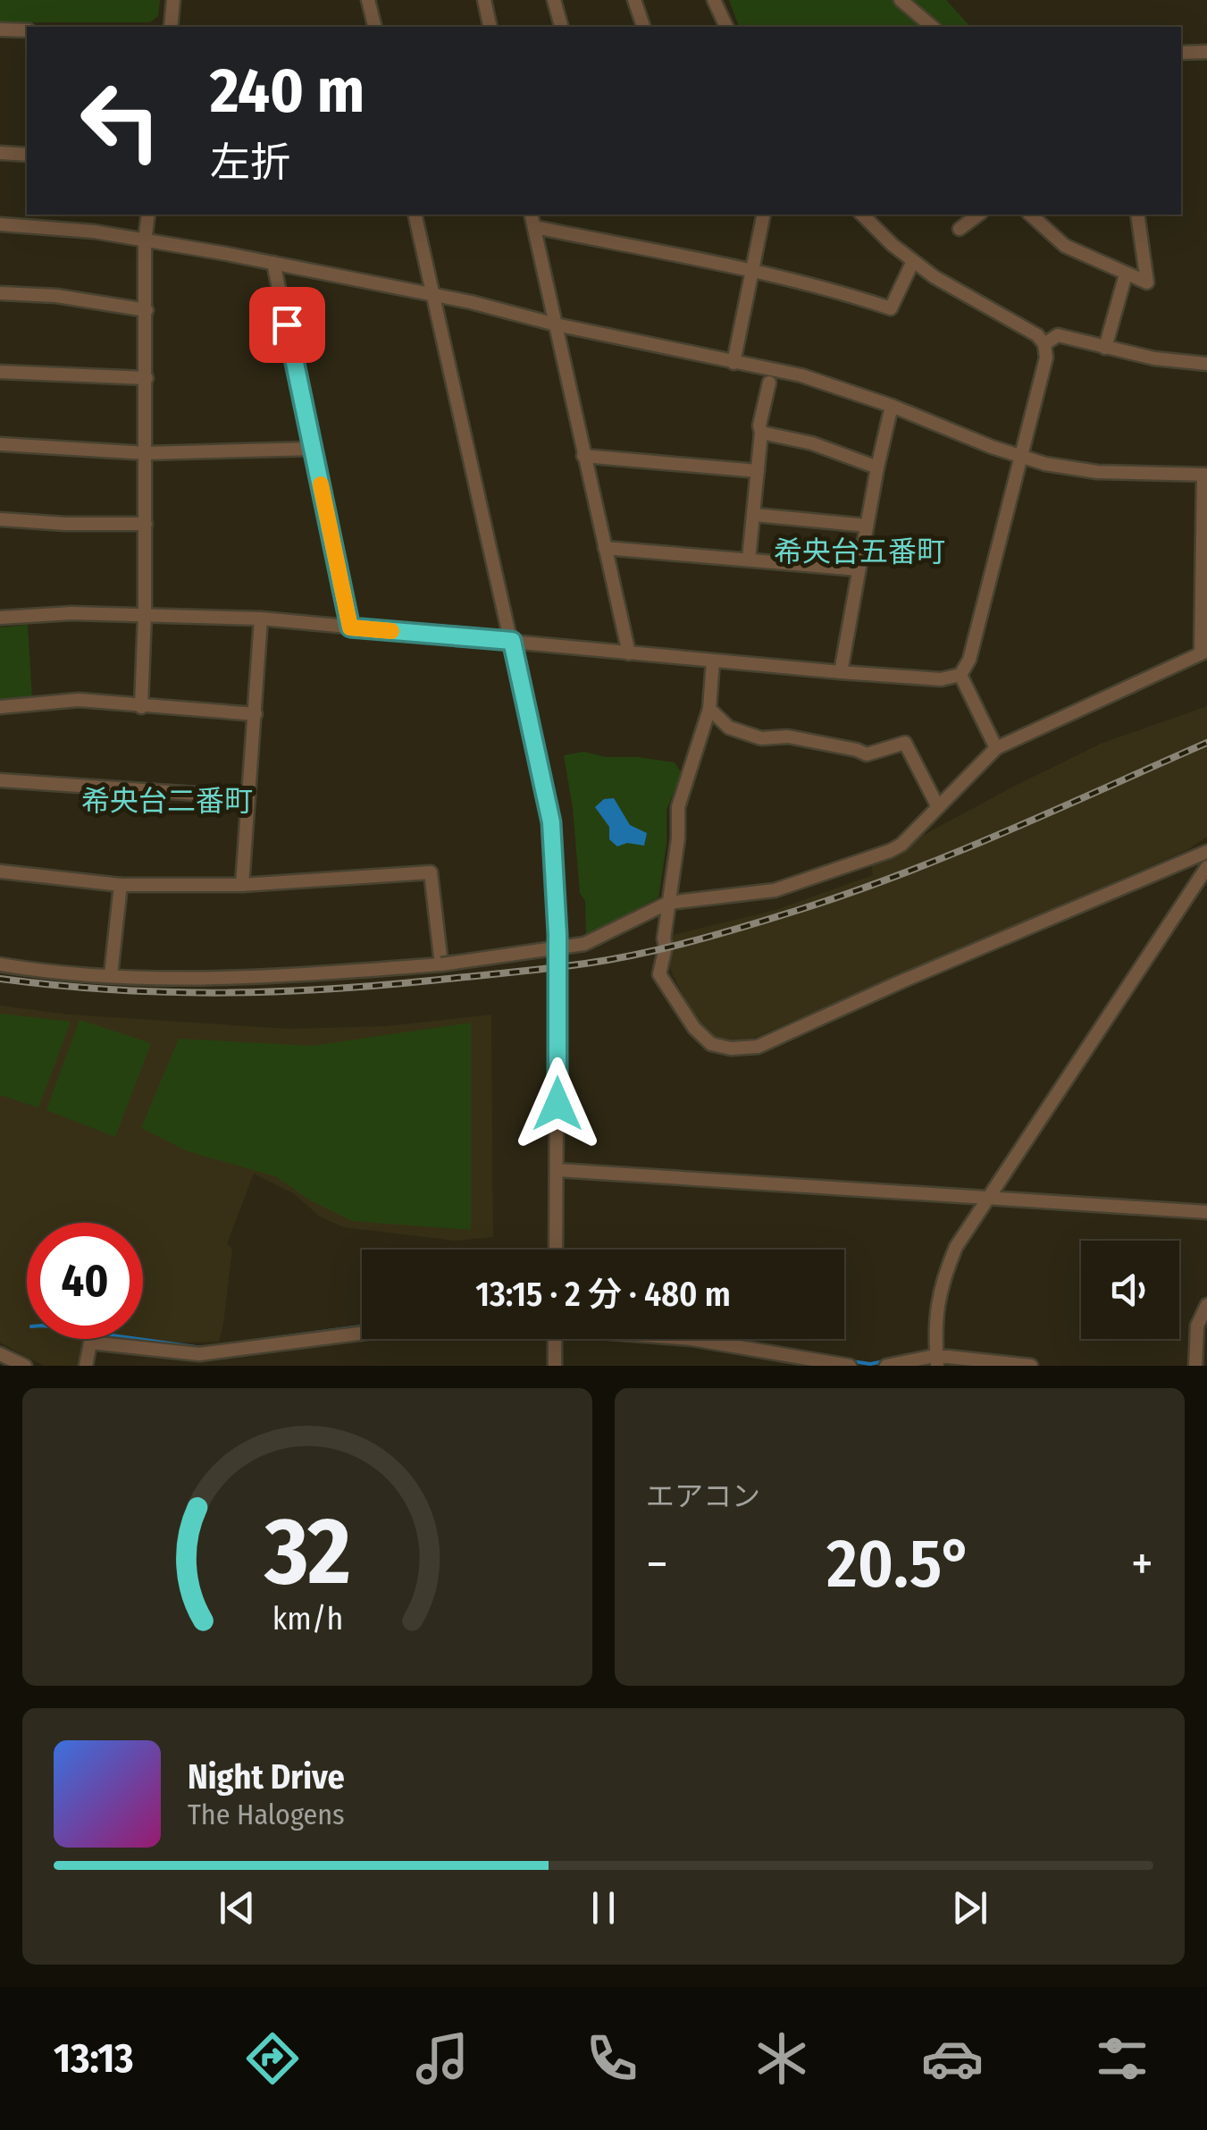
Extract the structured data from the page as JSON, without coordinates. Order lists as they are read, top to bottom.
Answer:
{
  "districts": ["希央台五番町", "希央台二番町"],
  "page": {
    "turn": ["240 m", "左折"],
    "limit": "40",
    "trip": "13:15 · 2 分 · 480 m",
    "tile": "エアコン",
    "heat": ["−", "20.5°", "+"],
    "song": ["Night Drive", "The Halogens"],
    "tabs": "13:13",
    "gauge": ["32", "km/h"]
  }
}
